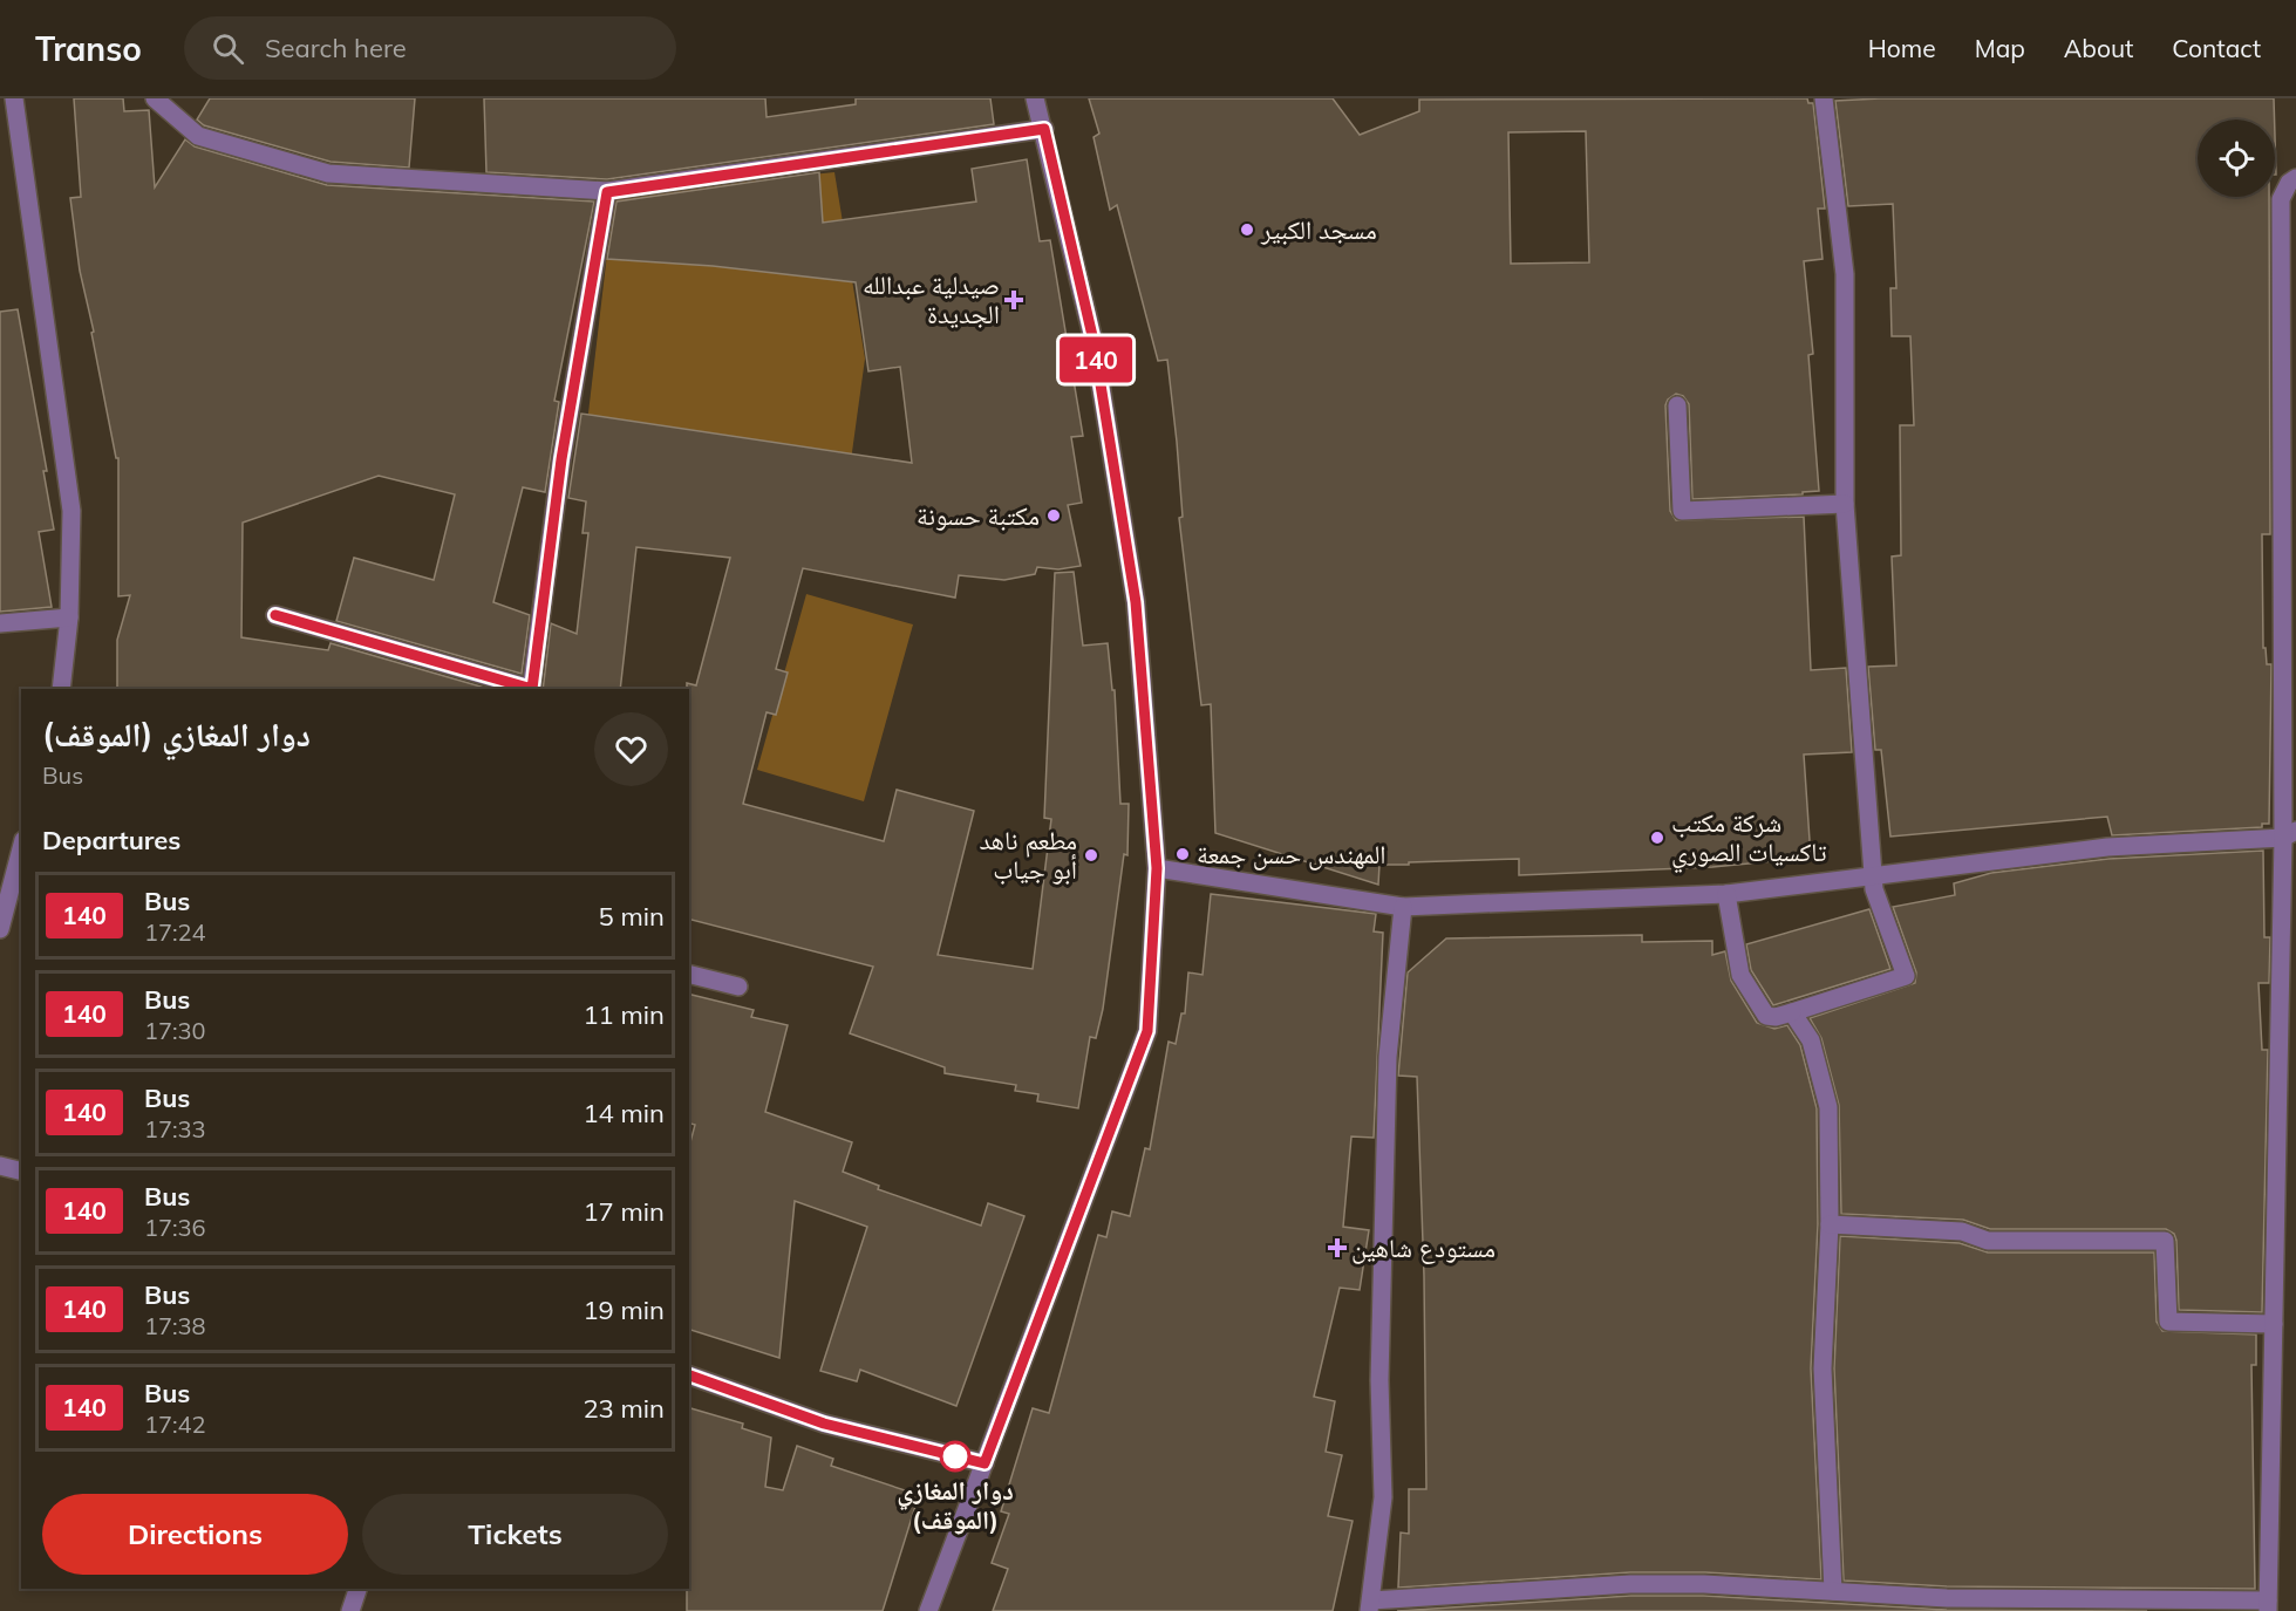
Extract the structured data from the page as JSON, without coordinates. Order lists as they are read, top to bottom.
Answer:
{
  "places": {
    "other": [
      "مسجد الكبير",
      "مكتبة حسونة",
      "شركة مكتب تاكسيات الصوري",
      "المهندس حسن جمعة",
      "مطعم ناهد أبو جياب",
      "دوار المغازي (الموقف)"
    ],
    "health": ["صيدلية عبدالله الجديدة", "مستودع شاهين"]
  },
  "lines": ["bus line 140"],
  "page": {
    "header": "Transo",
    "search": "Search here",
    "nav": [
      "Home",
      "Map",
      "About",
      "Contact"
    ],
    "on_map": "140",
    "heading": [
      ["دوار المغازي (الموقف)", "Bus"],
      "Departures"
    ],
    "list": [
      {
        "mark": "140",
        "name": "Bus",
        "note": "17:24",
        "value": "5 min"
      },
      {
        "mark": "140",
        "name": "Bus",
        "note": "17:30",
        "value": "11 min"
      },
      {
        "mark": "140",
        "name": "Bus",
        "note": "17:33",
        "value": "14 min"
      },
      {
        "mark": "140",
        "name": "Bus",
        "note": "17:36",
        "value": "17 min"
      },
      {
        "mark": "140",
        "name": "Bus",
        "note": "17:38",
        "value": "19 min"
      },
      {
        "mark": "140",
        "name": "Bus",
        "note": "17:42",
        "value": "23 min"
      }
    ],
    "buttons": ["Directions", "Tickets"]
  }
}
